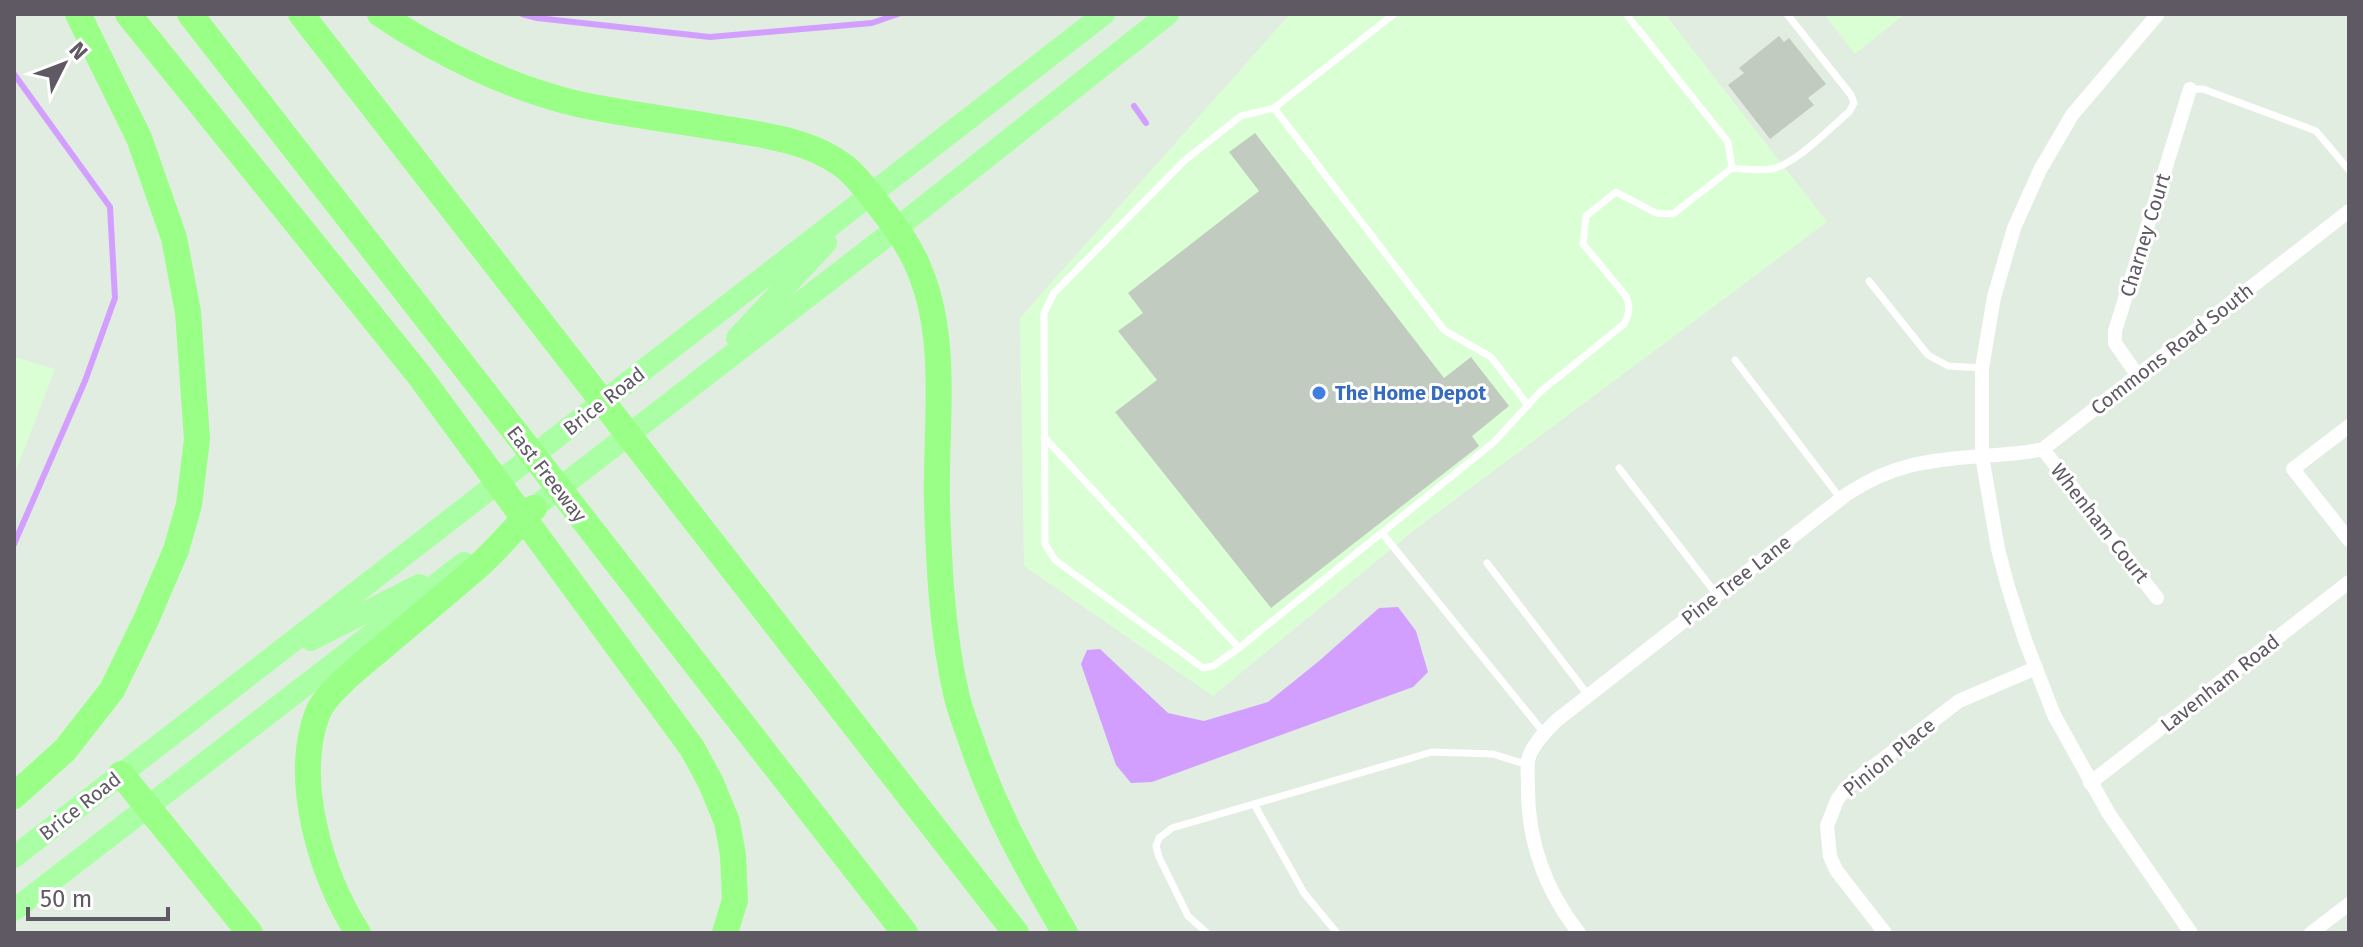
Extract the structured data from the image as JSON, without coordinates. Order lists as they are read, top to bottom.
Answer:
{
  "streets": {
    "highway": ["East Freeway"],
    "main road": ["Brice Road"],
    "street": [
      "Charney Court",
      "Commons Road South",
      "Whenham Court",
      "Pine Tree Lane",
      "Lavenham Road",
      "Pinion Place"
    ]
  },
  "crossings": [
    ["Charney Court", "Commons Road South"],
    ["Commons Road South", "Whenham Court"],
    ["Commons Road South", "Pine Tree Lane"]
  ],
  "places": ["The Home Depot"],
  "scale_bar": "50 m",
  "north": "top right"
}
